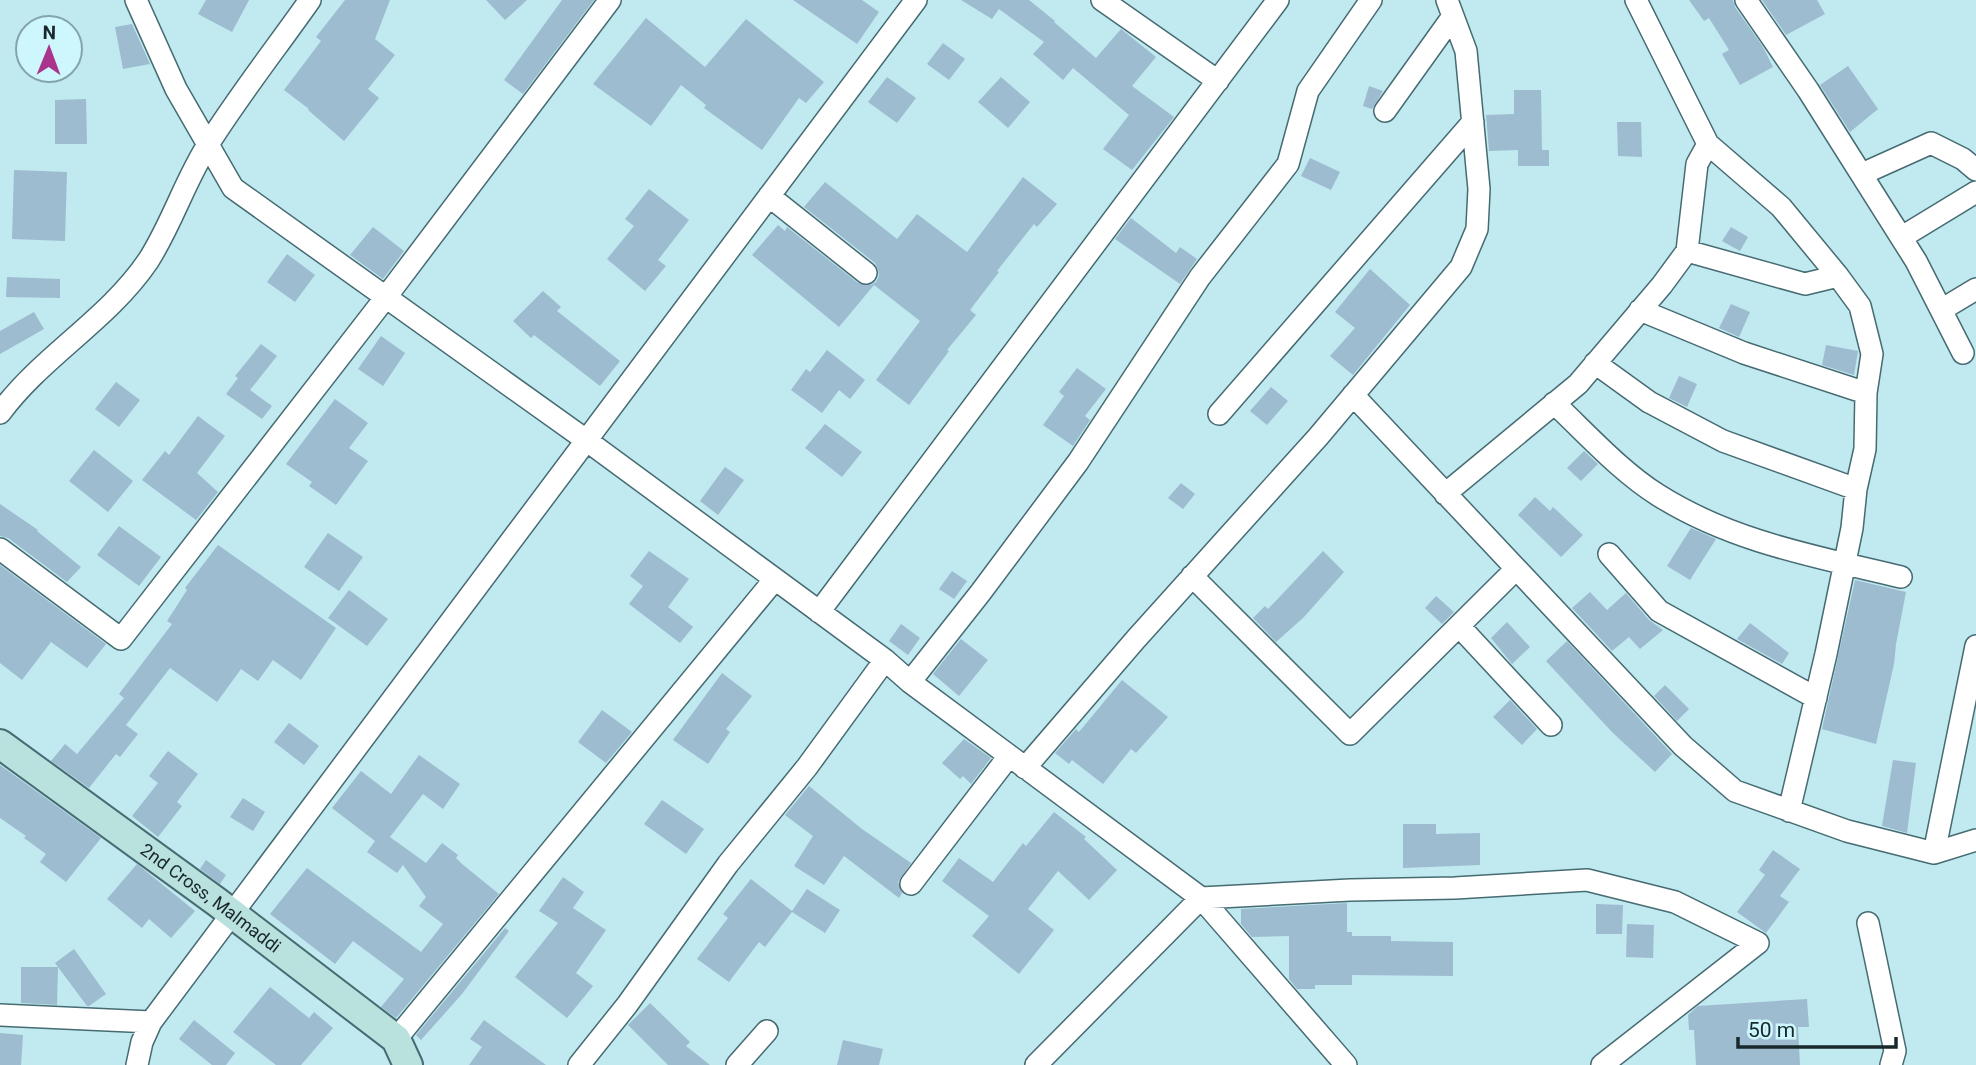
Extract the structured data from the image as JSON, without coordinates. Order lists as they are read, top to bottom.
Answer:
{
  "streets": {
    "street": ["2nd Cross, Malmaddi"]
  },
  "scale_bar": "50 m",
  "north": "top"
}
